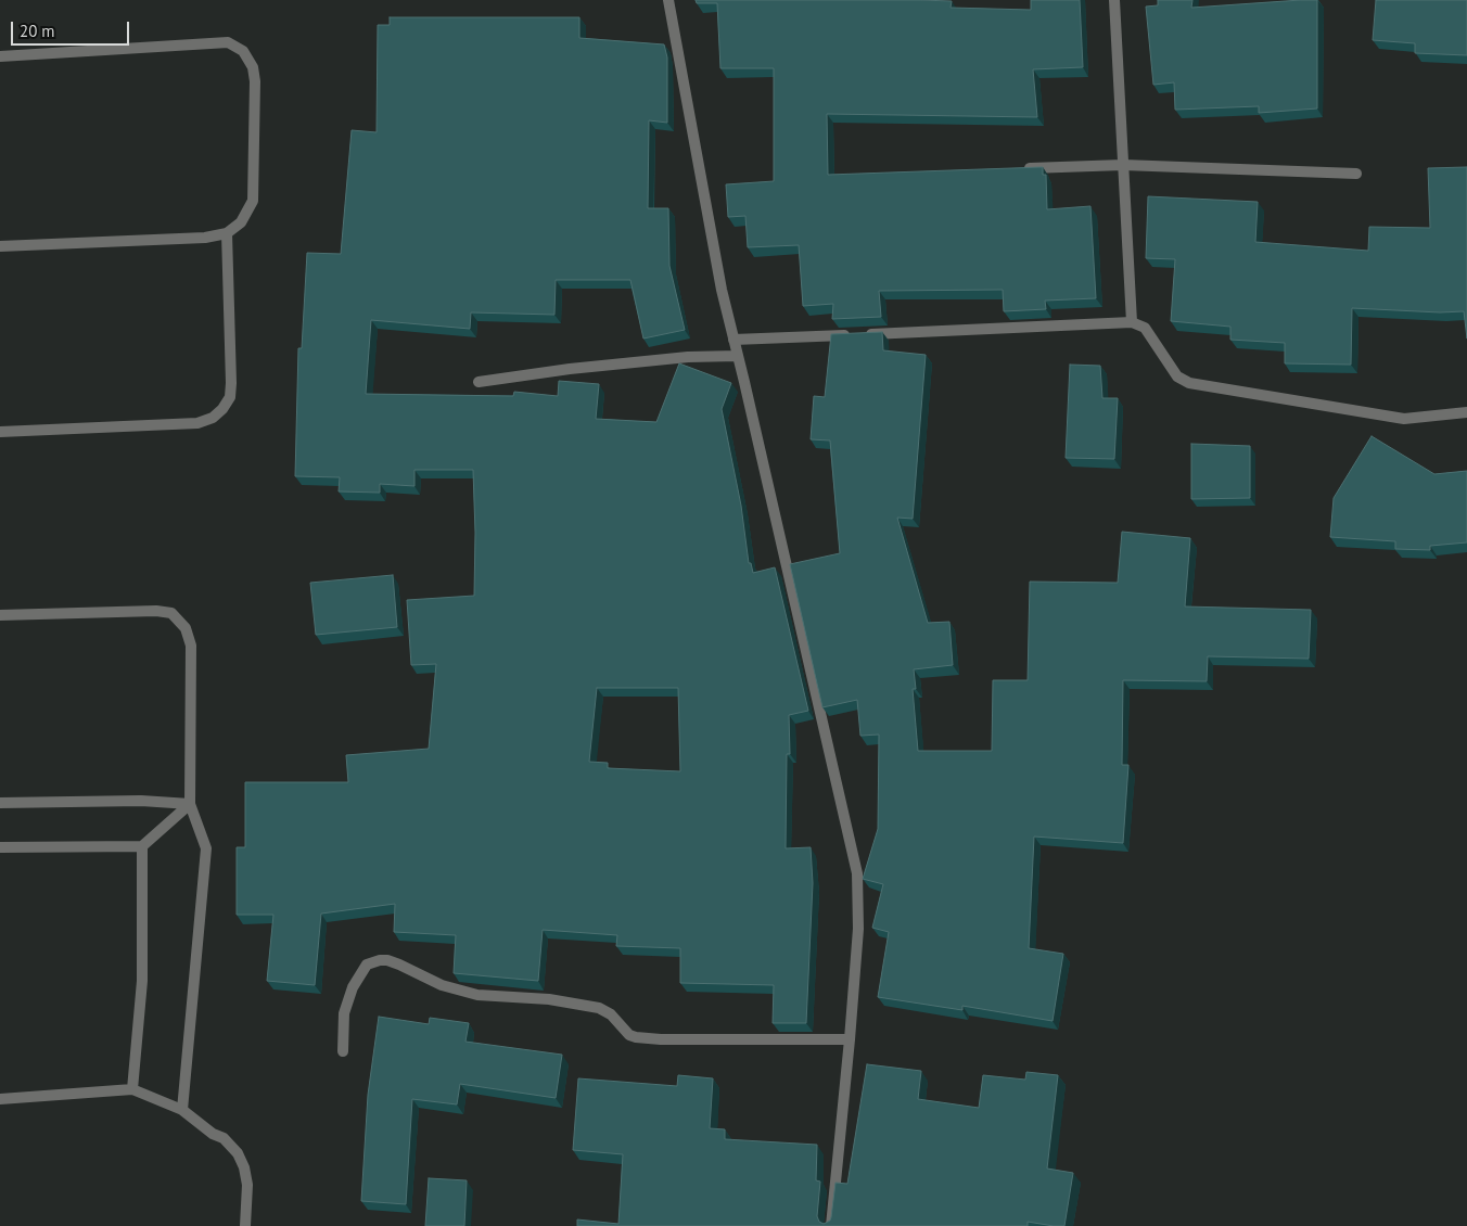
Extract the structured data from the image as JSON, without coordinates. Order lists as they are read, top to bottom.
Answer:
{
  "scale_bar": "20 m"
}
